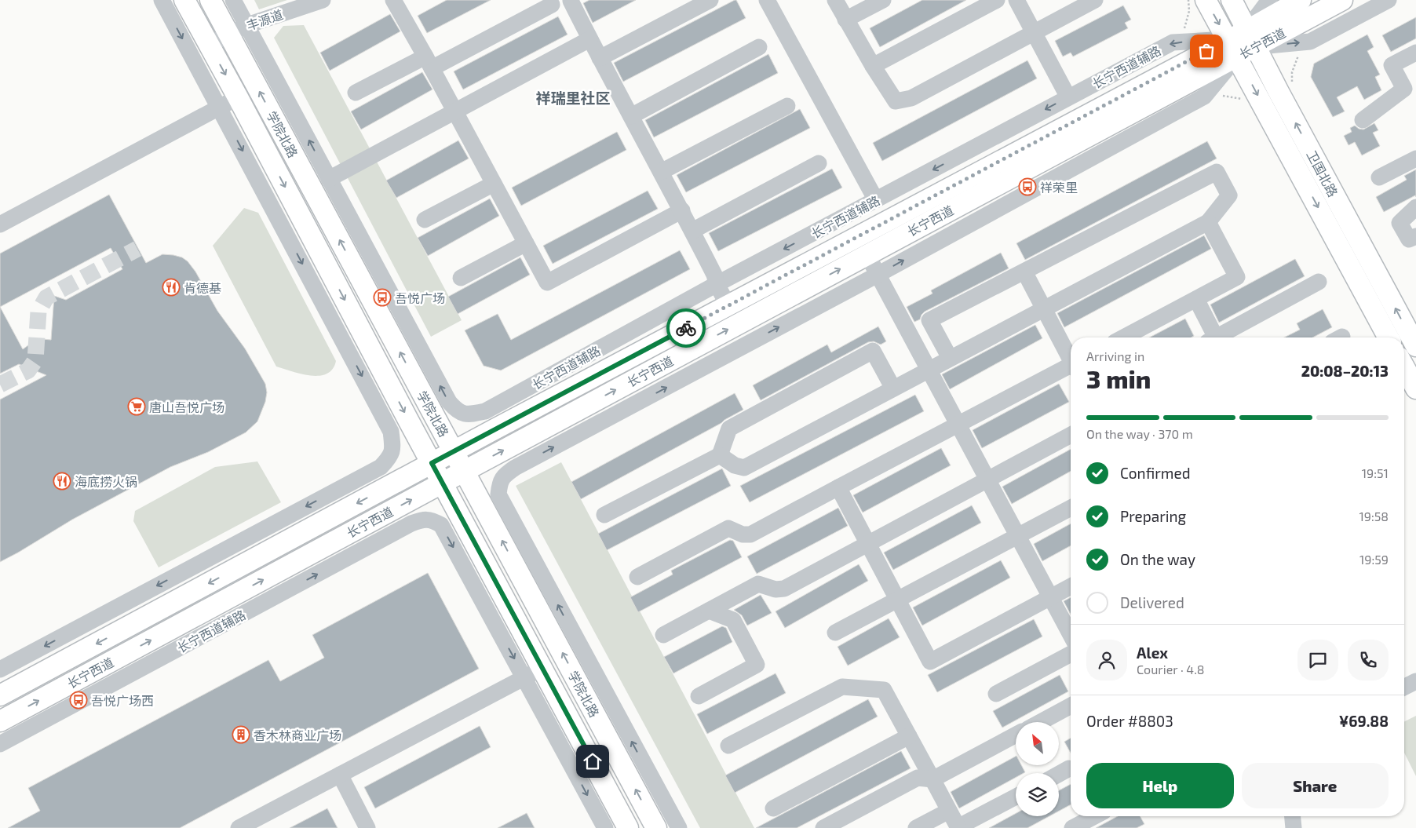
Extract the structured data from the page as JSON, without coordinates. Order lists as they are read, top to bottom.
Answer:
{
  "streets": {
    "main road": ["长宁西道", "学院北路", "卫国北路"],
    "street": ["丰源道", "长宁西道辅路"]
  },
  "crossings": [
    ["丰源道", "学院北路"],
    ["长宁西道", "长宁西道辅路"],
    ["长宁西道", "学院北路"],
    ["长宁西道", "卫国北路"],
    ["长宁西道辅路", "卫国北路"]
  ],
  "districts": ["祥瑞里社区"],
  "places": {
    "bus stop": ["祥荣里", "吾悦广场", "吾悦广场西"],
    "restaurant": ["肯德基", "海底捞火锅"],
    "supermarket": ["唐山吾悦广场"],
    "building": ["香木林商业广场"]
  },
  "north": "top left",
  "page": {
    "heading": ["3 min", "Arriving in", "20:08–20:13"],
    "panel": [
      "Alex",
      "Courier · 4.8",
      "Order #8803",
      "¥69.88"
    ],
    "bar": "On the way · 370 m",
    "list": [
      ["Confirmed", "19:51"],
      ["Preparing", "19:58"],
      ["On the way", "19:59"],
      "Delivered"
    ],
    "buttons": ["Help", "Share"]
  }
}
